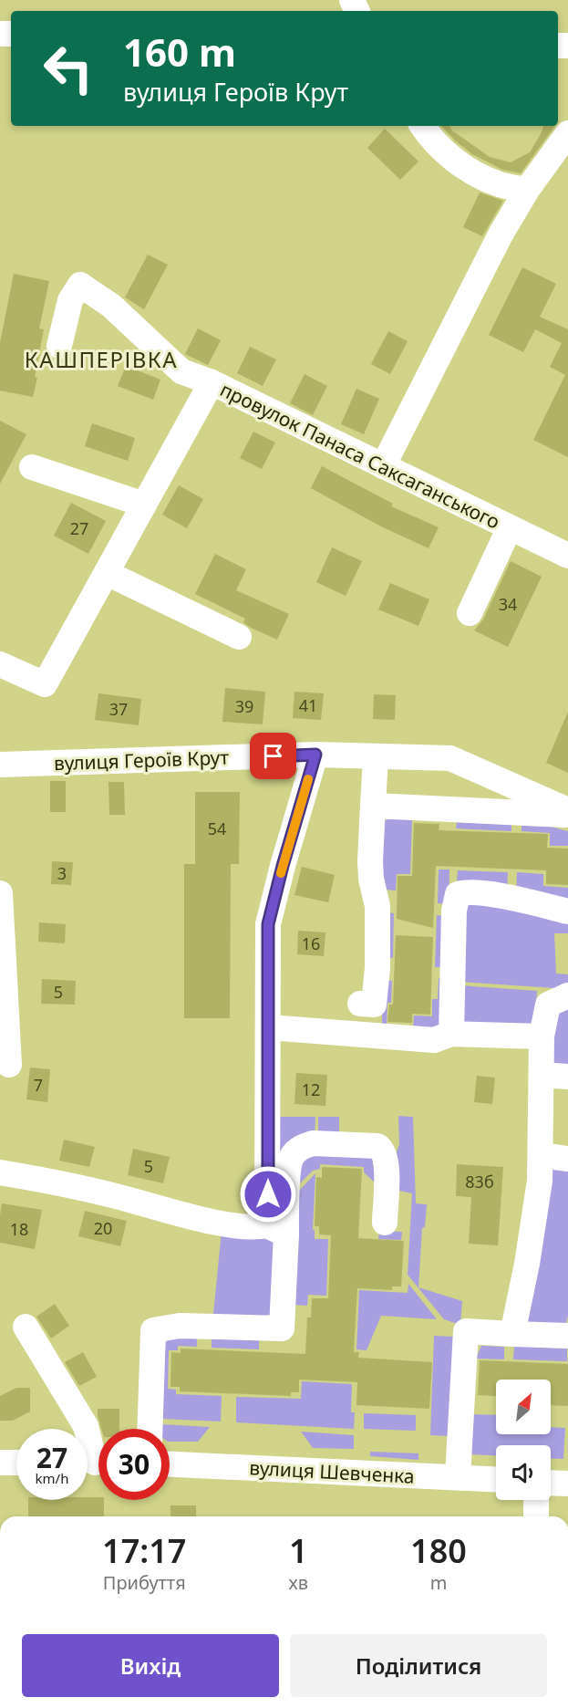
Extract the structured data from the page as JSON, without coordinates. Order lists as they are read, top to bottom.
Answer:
{
  "streets": {
    "street": ["провулок Панаса Саксаганського", "вулиця Героїв Крут", "вулиця Шевченка"]
  },
  "districts": ["КАШПЕРІВКА"],
  "house_numbers": [
    "27",
    "34",
    "41",
    "39",
    "37",
    "54",
    "3",
    "16",
    "5",
    "7",
    "12",
    "5",
    "83б",
    "20",
    "18"
  ],
  "north": "top right",
  "page": {
    "turn": ["160 m", "вулиця Героїв Крут"],
    "speed": "27 km/h",
    "limit": "30",
    "eta": [
      "17:17",
      "Прибуття",
      "1",
      "хв",
      "180",
      "m"
    ],
    "buttons": ["Вихід", "Поділитися"]
  }
}
